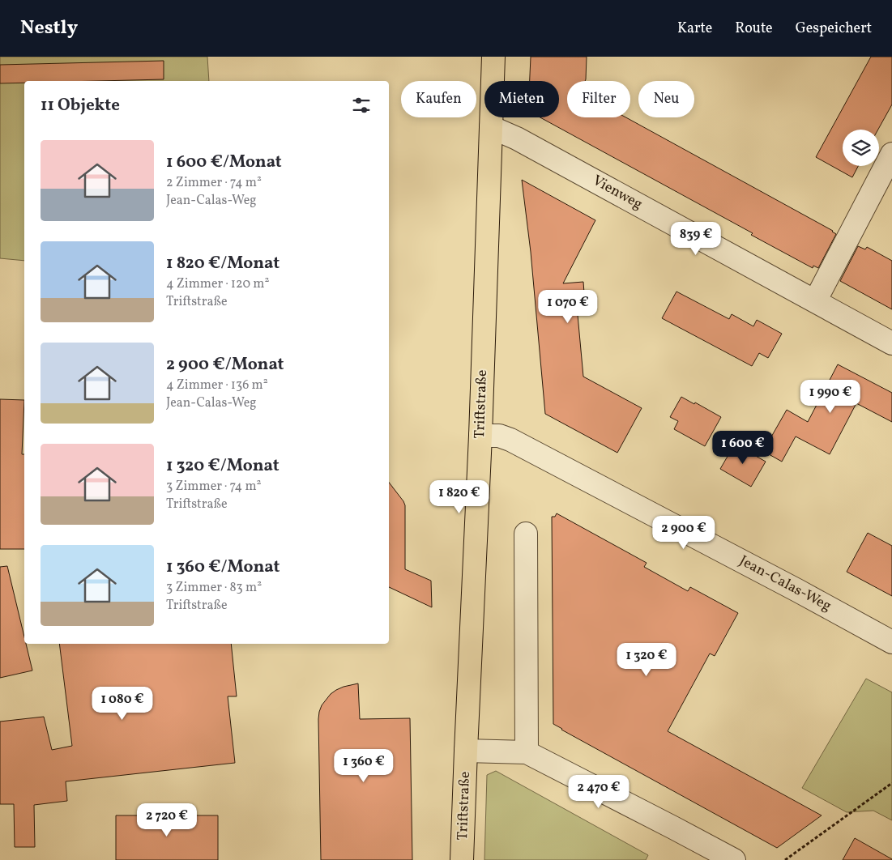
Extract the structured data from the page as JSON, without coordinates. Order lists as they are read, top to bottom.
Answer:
{
  "streets": {
    "main road": ["Triftstraße"],
    "street": ["Vienweg", "Jean-Calas-Weg"]
  },
  "crossings": [
    ["Vienweg", "Triftstraße"],
    ["Triftstraße", "Jean-Calas-Weg"]
  ],
  "page": {
    "header": "Nestly",
    "nav": ["Karte", "Route", "Gespeichert"],
    "chip": [
      "Kaufen",
      "Mieten",
      "Filter",
      "Neu"
    ],
    "heading": "11 Objekte",
    "list": [
      {
        "name": "1 600 €/Monat",
        "note": "2 Zimmer · 74 m² · Jean-Calas-Weg"
      },
      {
        "name": "1 820 €/Monat",
        "note": "4 Zimmer · 120 m² · Triftstraße"
      },
      {
        "name": "2 900 €/Monat",
        "note": "4 Zimmer · 136 m² · Jean-Calas-Weg"
      },
      {
        "name": "1 320 €/Monat",
        "note": "3 Zimmer · 74 m² · Triftstraße"
      },
      {
        "name": "1 360 €/Monat",
        "note": "3 Zimmer · 83 m² · Triftstraße"
      }
    ],
    "price": [
      "839 €",
      "1 070 €",
      "1 990 €",
      "1 600 €",
      "1 820 €",
      "2 900 €",
      "1 320 €",
      "1 080 €",
      "1 360 €",
      "2 470 €",
      "2 720 €"
    ]
  }
}
